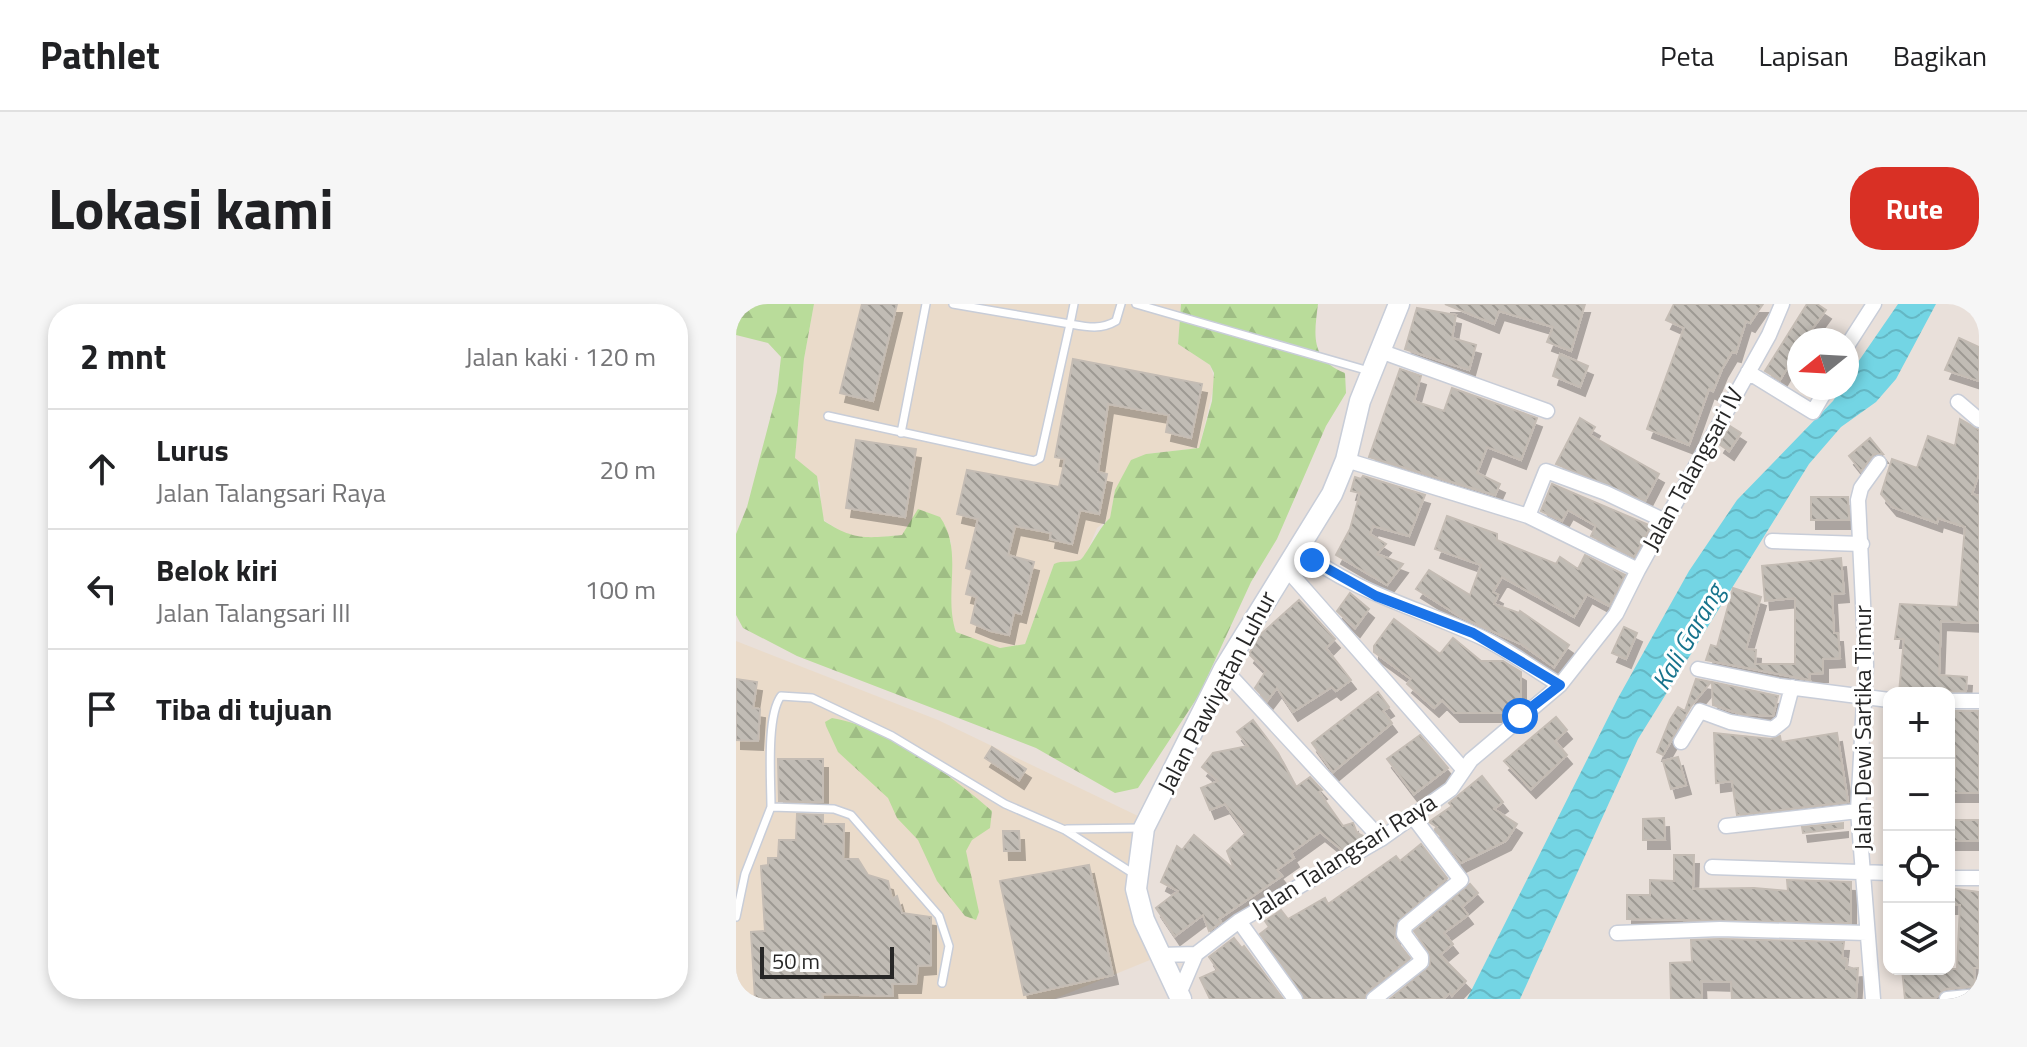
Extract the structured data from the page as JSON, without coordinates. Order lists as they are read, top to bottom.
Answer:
{
  "streets": {
    "main road": ["Jalan Pawiyatan Luhur"],
    "street": ["Jalan Talangsari IV", "Jalan Dewi Sartika Timur", "Jalan Talangsari Raya"]
  },
  "crossings": [
    ["Jalan Talangsari IV", "Jalan Pawiyatan Luhur"],
    ["Jalan Talangsari IV", "Jalan Talangsari Raya"],
    ["Jalan Pawiyatan Luhur", "Jalan Talangsari Raya"]
  ],
  "water": ["Kali Garang"],
  "scale_bar": "50 m",
  "north": "left",
  "page": {
    "header": "Pathlet",
    "nav": ["Peta", "Lapisan", "Bagikan"],
    "title": "Lokasi kami",
    "buttons": "Rute",
    "heading": ["2 mnt", "Jalan kaki · 120 m"],
    "list": [
      ["Lurus", "Jalan Talangsari Raya", "20 m"],
      ["Belok kiri", "Jalan Talangsari III", "100 m"],
      "Tiba di tujuan"
    ],
    "map_buttons": ["+", "−"],
    "scale": "50 m"
  }
}
